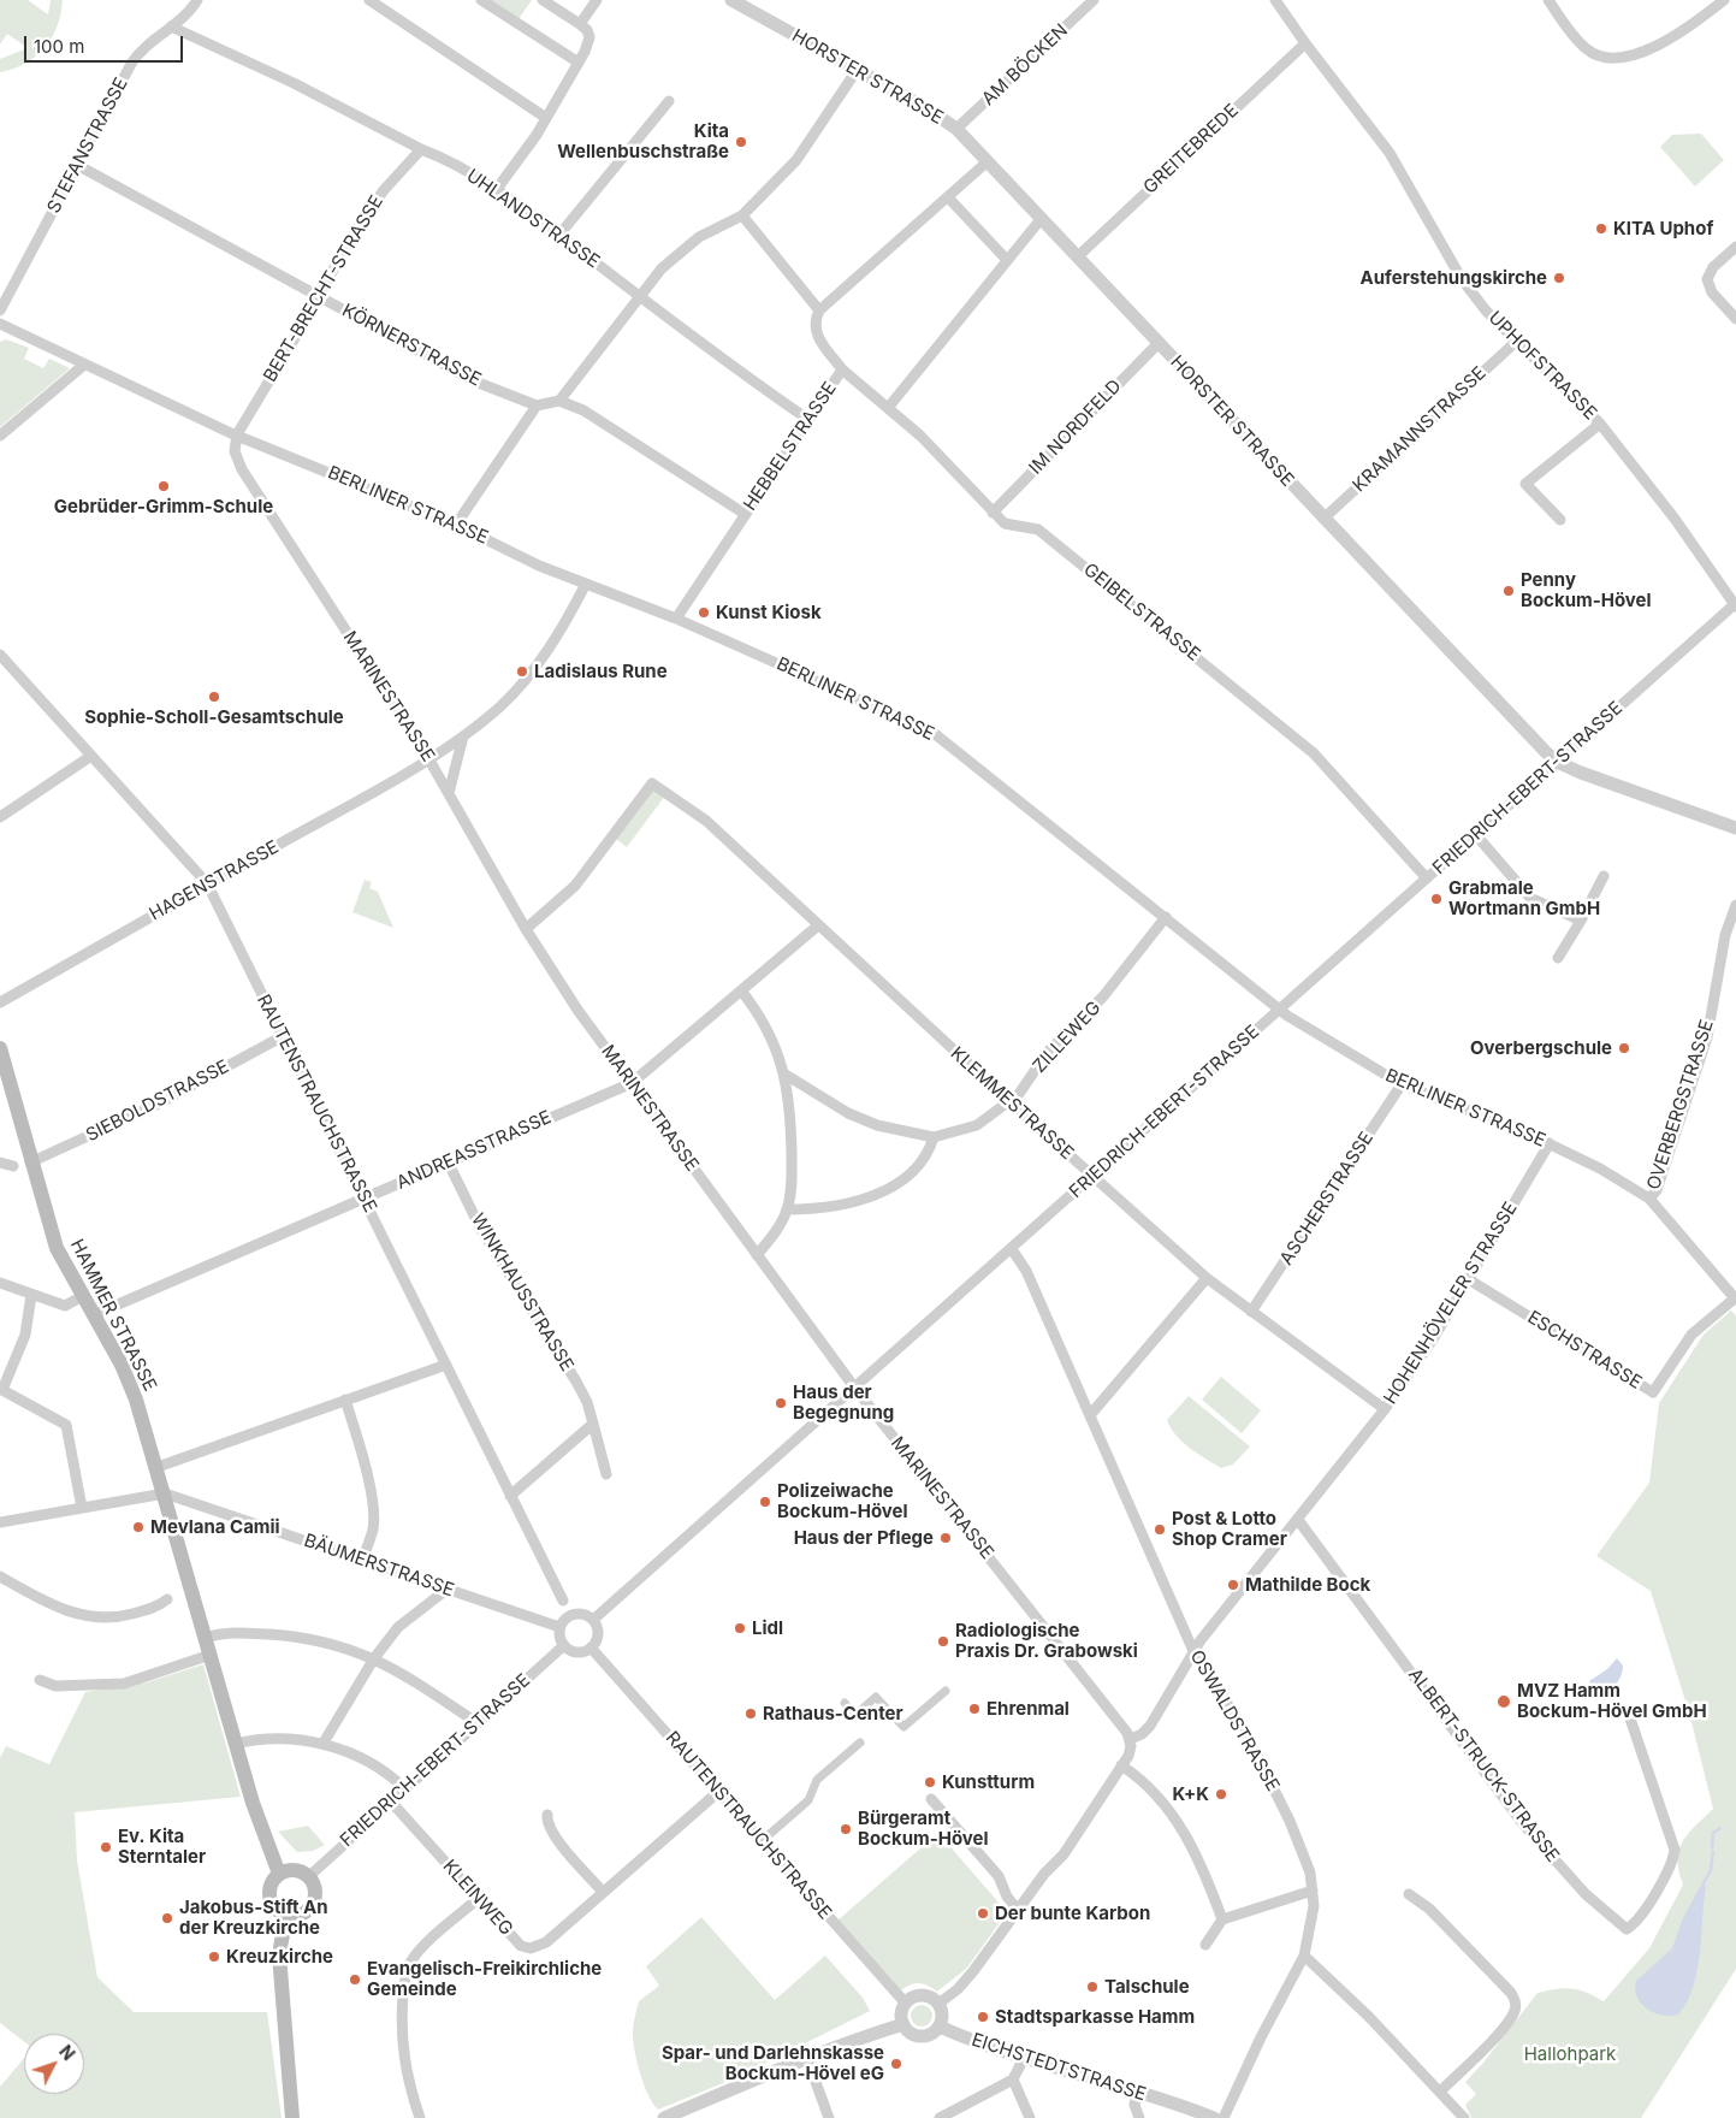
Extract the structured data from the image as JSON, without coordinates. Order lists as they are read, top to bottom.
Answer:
{
  "streets": {
    "main road": ["HAMMER STRASSE"],
    "street": [
      "AM BÖCKEN",
      "HORSTER STRASSE",
      "STEFANSTRASSE",
      "GREITEBREDE",
      "UHLANDSTRASSE",
      "BERT-BRECHT-STRASSE",
      "KÖRNERSTRASSE",
      "UPHOFSTRASSE",
      "IM NORDFELD",
      "KRAMANNSTRASSE",
      "HEBBELSTRASSE",
      "BERLINER STRASSE",
      "GEIBELSTRASSE",
      "MARINESTRASSE",
      "FRIEDRICH-EBERT-STRASSE",
      "HAGENSTRASSE",
      "ZILLEWEG",
      "SIEBOLDSTRASSE",
      "RAUTENSTRAUCHSTRASSE",
      "KLEMMESTRASSE",
      "OVERBERGSTRASSE",
      "ANDREASSTRASSE",
      "ASCHERSTRASSE",
      "WINKHAUSSTRASSE",
      "HOHENHÖVELER STRASSE",
      "ESCHSTRASSE",
      "BÄUMERSTRASSE",
      "OSWALDSTRASSE",
      "ALBERT-STRUCK-STRASSE",
      "KLEINWEG",
      "EICHSTEDTSTRASSE"
    ]
  },
  "crossings": [
    ["AM BÖCKEN", "HORSTER STRASSE"],
    ["HORSTER STRASSE", "GREITEBREDE"],
    ["HORSTER STRASSE", "IM NORDFELD"],
    ["HORSTER STRASSE", "KRAMANNSTRASSE"],
    ["HORSTER STRASSE", "FRIEDRICH-EBERT-STRASSE"],
    ["STEFANSTRASSE", "UHLANDSTRASSE"],
    ["STEFANSTRASSE", "KÖRNERSTRASSE"],
    ["GREITEBREDE", "UPHOFSTRASSE"],
    ["UHLANDSTRASSE", "BERT-BRECHT-STRASSE"],
    ["UHLANDSTRASSE", "HEBBELSTRASSE"],
    ["BERT-BRECHT-STRASSE", "KÖRNERSTRASSE"],
    ["BERT-BRECHT-STRASSE", "BERLINER STRASSE"],
    ["BERT-BRECHT-STRASSE", "MARINESTRASSE"],
    ["UPHOFSTRASSE", "KRAMANNSTRASSE"],
    ["UPHOFSTRASSE", "FRIEDRICH-EBERT-STRASSE"],
    ["IM NORDFELD", "GEIBELSTRASSE"],
    ["HEBBELSTRASSE", "BERLINER STRASSE"],
    ["HEBBELSTRASSE", "GEIBELSTRASSE"],
    ["BERLINER STRASSE", "MARINESTRASSE"],
    ["BERLINER STRASSE", "FRIEDRICH-EBERT-STRASSE"],
    ["BERLINER STRASSE", "ZILLEWEG"],
    ["BERLINER STRASSE", "OVERBERGSTRASSE"],
    ["BERLINER STRASSE", "ASCHERSTRASSE"],
    ["BERLINER STRASSE", "HOHENHÖVELER STRASSE"],
    ["BERLINER STRASSE", "ESCHSTRASSE"],
    ["GEIBELSTRASSE", "FRIEDRICH-EBERT-STRASSE"],
    ["MARINESTRASSE", "FRIEDRICH-EBERT-STRASSE"],
    ["MARINESTRASSE", "HAGENSTRASSE"],
    ["MARINESTRASSE", "KLEMMESTRASSE"],
    ["MARINESTRASSE", "ANDREASSTRASSE"],
    ["MARINESTRASSE", "HOHENHÖVELER STRASSE"],
    ["FRIEDRICH-EBERT-STRASSE", "RAUTENSTRAUCHSTRASSE"],
    ["FRIEDRICH-EBERT-STRASSE", "KLEMMESTRASSE"],
    ["FRIEDRICH-EBERT-STRASSE", "HAMMER STRASSE"],
    ["FRIEDRICH-EBERT-STRASSE", "BÄUMERSTRASSE"],
    ["FRIEDRICH-EBERT-STRASSE", "OSWALDSTRASSE"],
    ["FRIEDRICH-EBERT-STRASSE", "KLEINWEG"],
    ["HAGENSTRASSE", "RAUTENSTRAUCHSTRASSE"],
    ["ZILLEWEG", "KLEMMESTRASSE"],
    ["SIEBOLDSTRASSE", "RAUTENSTRAUCHSTRASSE"],
    ["SIEBOLDSTRASSE", "HAMMER STRASSE"],
    ["RAUTENSTRAUCHSTRASSE", "ANDREASSTRASSE"],
    ["RAUTENSTRAUCHSTRASSE", "BÄUMERSTRASSE"],
    ["RAUTENSTRAUCHSTRASSE", "KLEINWEG"],
    ["RAUTENSTRAUCHSTRASSE", "EICHSTEDTSTRASSE"],
    ["KLEMMESTRASSE", "ANDREASSTRASSE"],
    ["KLEMMESTRASSE", "ASCHERSTRASSE"],
    ["KLEMMESTRASSE", "HOHENHÖVELER STRASSE"],
    ["ANDREASSTRASSE", "WINKHAUSSTRASSE"],
    ["ANDREASSTRASSE", "HAMMER STRASSE"],
    ["HOHENHÖVELER STRASSE", "ESCHSTRASSE"],
    ["HOHENHÖVELER STRASSE", "OSWALDSTRASSE"],
    ["HOHENHÖVELER STRASSE", "ALBERT-STRUCK-STRASSE"],
    ["HAMMER STRASSE", "BÄUMERSTRASSE"]
  ],
  "parks": ["Hallohpark"],
  "places": [
    "Kita Wellenbuschstraße",
    "KITA Uphof",
    "Auferstehungskirche",
    "Gebrüder-Grimm-Schule",
    "Penny Bockum-Hövel",
    "Kunst Kiosk",
    "Ladislaus Rune",
    "Sophie-Scholl-Gesamtschule",
    "Grabmale Wortmann GmbH",
    "Overbergschule",
    "Haus der Begegnung",
    "Polizeiwache Bockum-Hövel",
    "Mevlana Camii",
    "Post & Lotto Shop Cramer",
    "Haus der Pflege",
    "Mathilde Bock",
    "Lidl",
    "Radiologische Praxis Dr. Grabowski",
    "MVZ Hamm Bockum-Hövel GmbH",
    "Ehrenmal",
    "Rathaus-Center",
    "Kunstturm",
    "K+K",
    "Bürgeramt Bockum-Hövel",
    "Ev. Kita Sterntaler",
    "Der bunte Karbon",
    "Jakobus-Stift An der Kreuzkirche",
    "Kreuzkirche",
    "Evangelisch-Freikirchliche Gemeinde",
    "Talschule",
    "Stadtsparkasse Hamm",
    "Spar- und Darlehnskasse Bockum-Hövel eG"
  ],
  "scale_bar": "100 m",
  "north": "top right"
}
